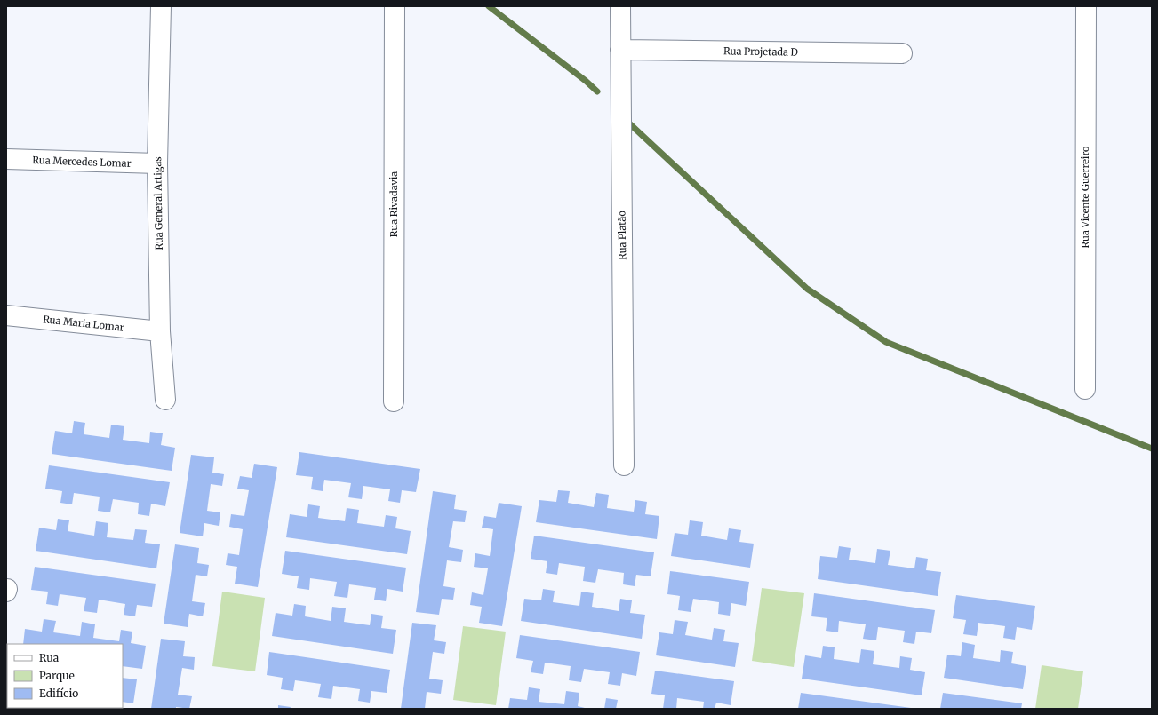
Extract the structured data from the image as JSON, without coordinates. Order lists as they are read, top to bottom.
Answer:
{
  "streets": {
    "street": [
      "Rua Projetada D",
      "Rua Mercedes Lomar",
      "Rua Vicente Guerreiro",
      "Rua General Artigas",
      "Rua Rivadavia",
      "Rua Platão",
      "Rua Maria Lomar"
    ]
  },
  "crossings": [
    ["Rua Projetada D", "Rua Platão"],
    ["Rua Mercedes Lomar", "Rua General Artigas"],
    ["Rua General Artigas", "Rua Maria Lomar"]
  ],
  "legend": ["Rua", "Parque", "Edifício"]
}
